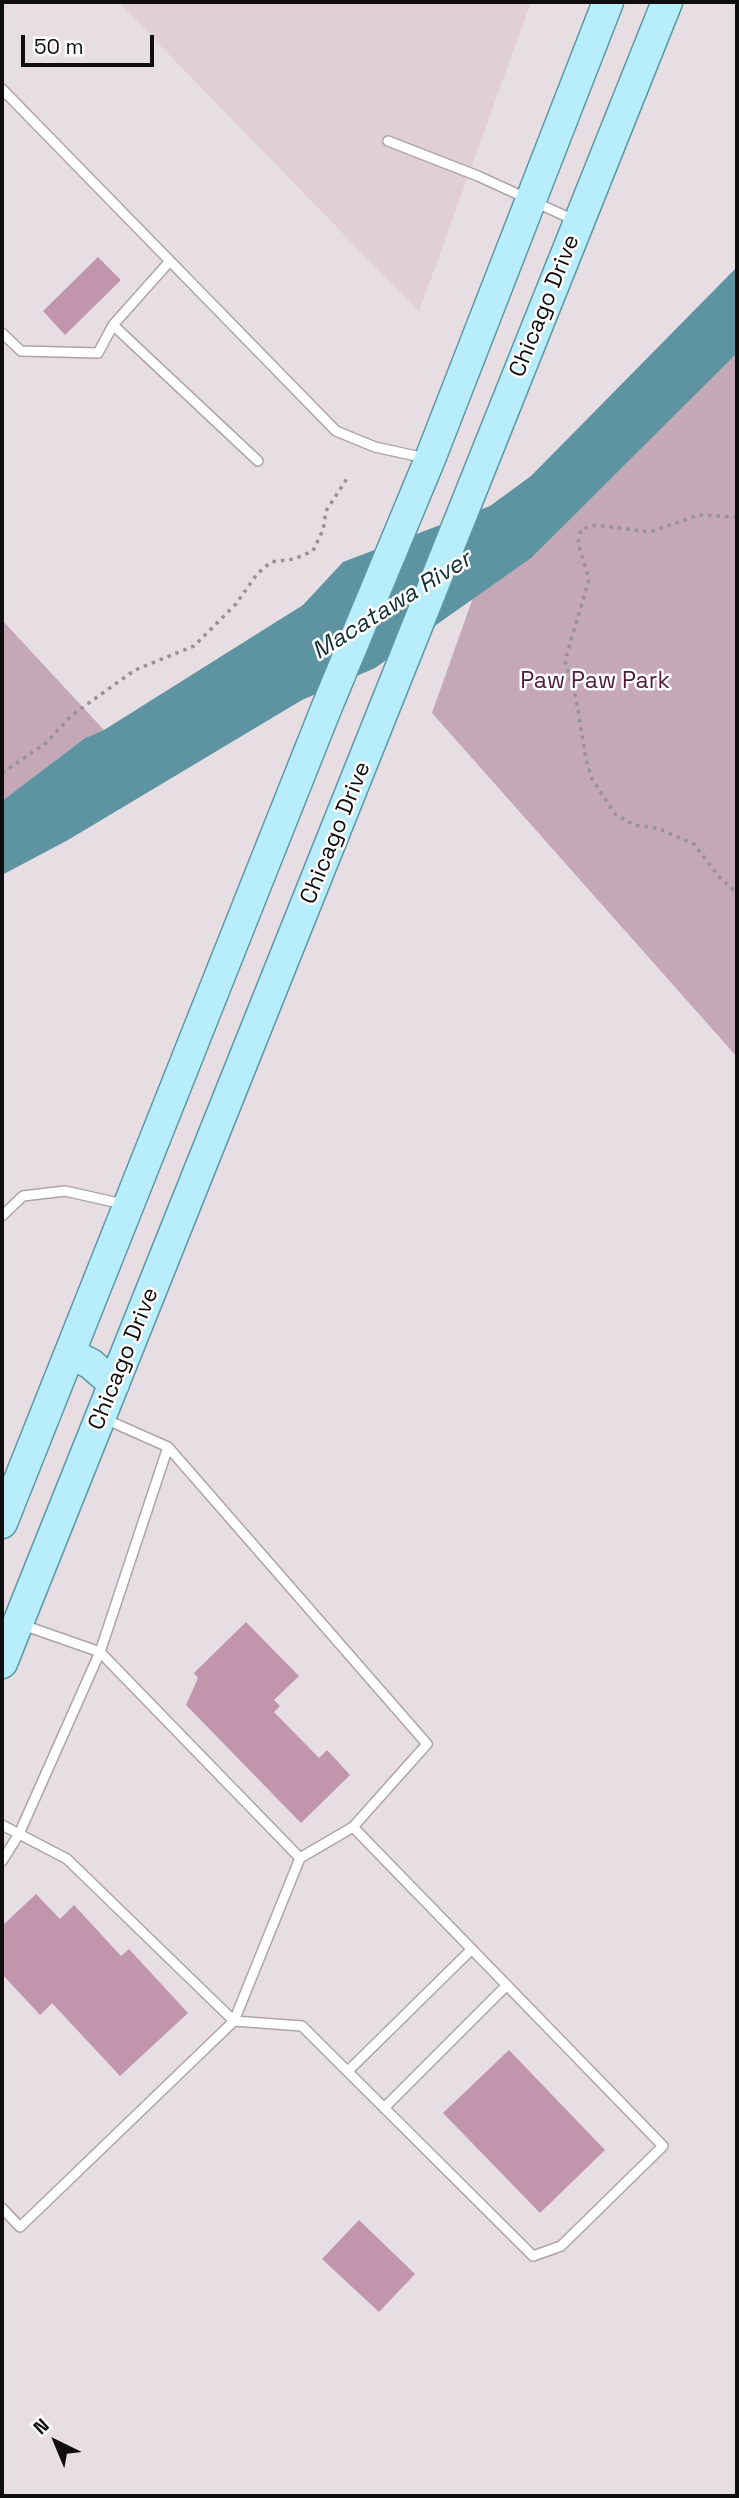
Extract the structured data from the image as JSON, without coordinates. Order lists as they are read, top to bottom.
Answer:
{
  "streets": {
    "main road": ["Chicago Drive"]
  },
  "water": ["Macatawa River"],
  "parks": ["Paw Paw Park"],
  "scale_bar": "50 m",
  "north": "top left"
}
